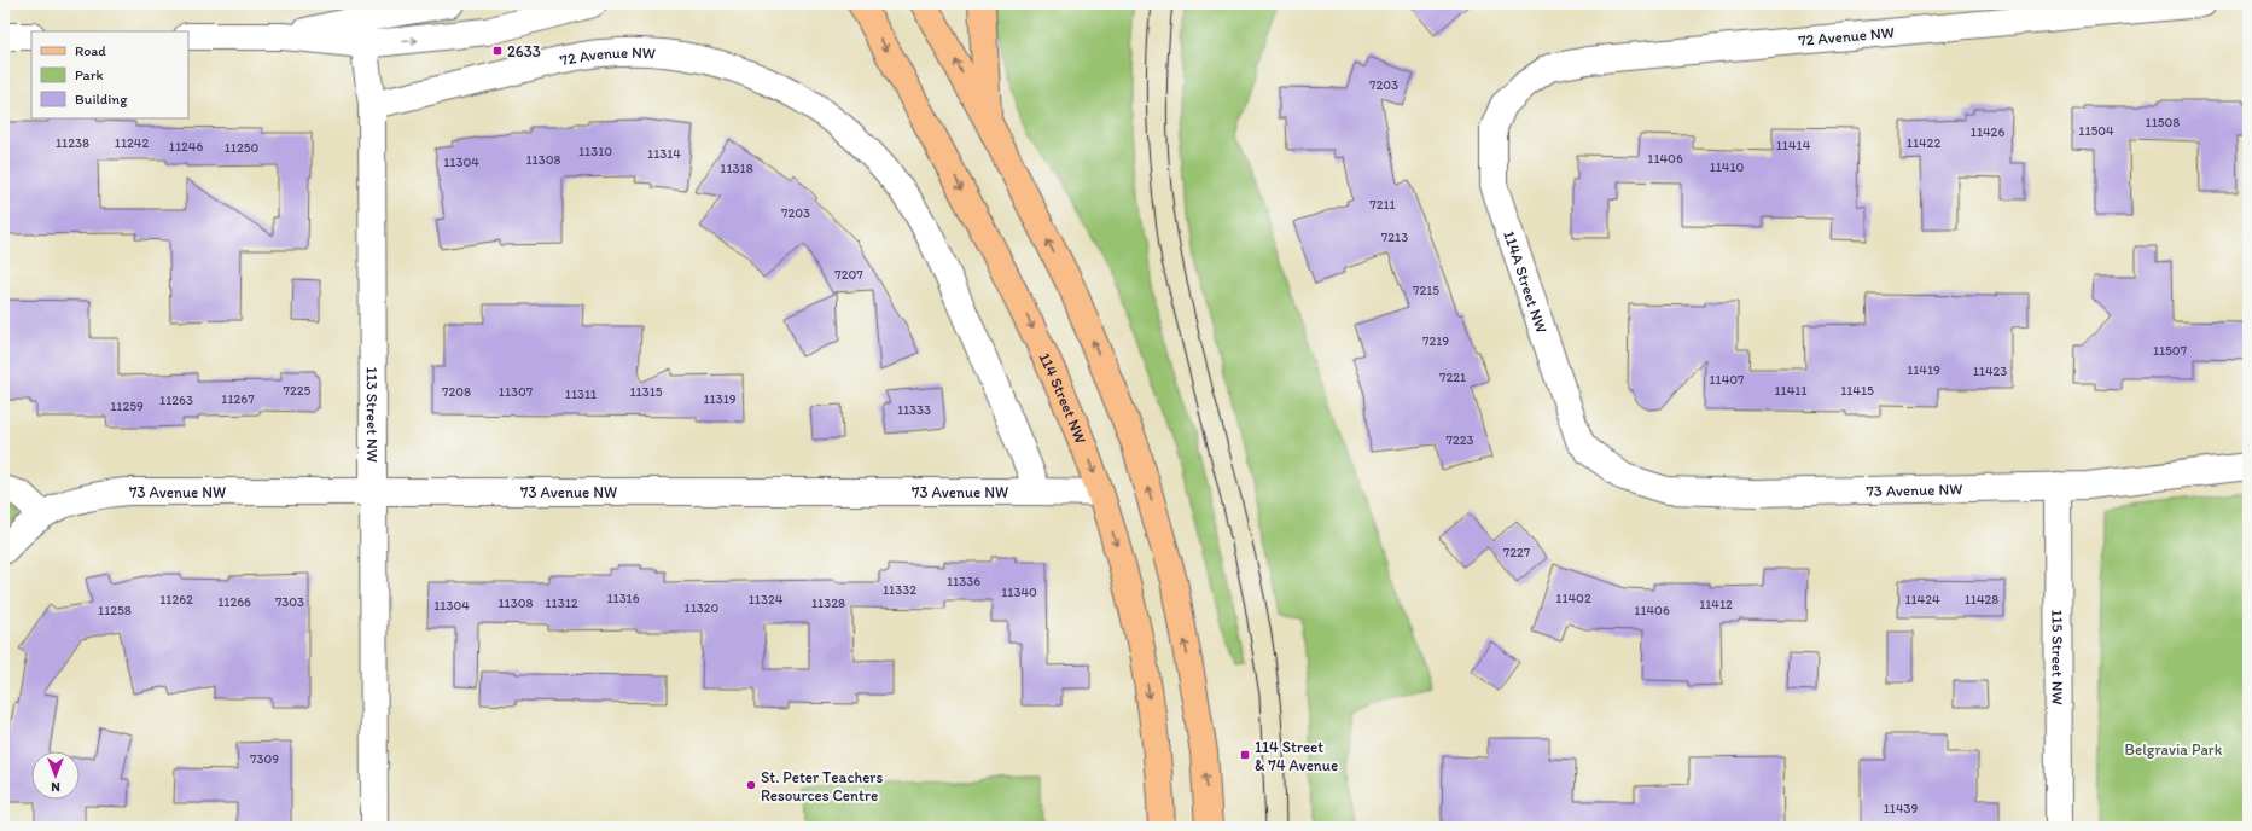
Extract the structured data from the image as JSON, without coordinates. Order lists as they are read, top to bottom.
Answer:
{
  "streets": {
    "main road": ["114 Street NW"],
    "street": [
      "72 Avenue NW",
      "114A Street NW",
      "113 Street NW",
      "73 Avenue NW",
      "115 Street NW"
    ]
  },
  "crossings": [
    ["72 Avenue NW", "114A Street NW"],
    ["72 Avenue NW", "113 Street NW"],
    ["72 Avenue NW", "73 Avenue NW"],
    ["114A Street NW", "73 Avenue NW"],
    ["114 Street NW", "73 Avenue NW"],
    ["113 Street NW", "73 Avenue NW"],
    ["73 Avenue NW", "115 Street NW"]
  ],
  "parks": ["Belgravia Park"],
  "places": {
    "transit": ["2633", "114 Street & 74 Avenue"],
    "other": ["St. Peter Teachers Resources Centre"]
  },
  "house_numbers": [
    "7203",
    "11508",
    "11504",
    "11426",
    "11238",
    "11242",
    "11422",
    "11414",
    "11246",
    "11250",
    "11310",
    "11314",
    "11406",
    "11308",
    "11304",
    "11410",
    "11318",
    "7211",
    "7203",
    "7213",
    "7207",
    "7215",
    "7219",
    "11507",
    "11419",
    "11423",
    "7221",
    "11407",
    "7225",
    "11411",
    "11415",
    "7208",
    "11307",
    "11315",
    "11311",
    "11267",
    "11319",
    "11263",
    "11259",
    "11333",
    "7223",
    "7227",
    "11336",
    "11332",
    "11340",
    "11316",
    "11402",
    "11262",
    "11324",
    "11424",
    "11428",
    "11266",
    "7303",
    "11308",
    "11312",
    "11328",
    "11412",
    "11304",
    "11320",
    "11258",
    "11406",
    "7309",
    "11439"
  ],
  "legend": ["Road", "Park", "Building"],
  "north": "bottom"
}
